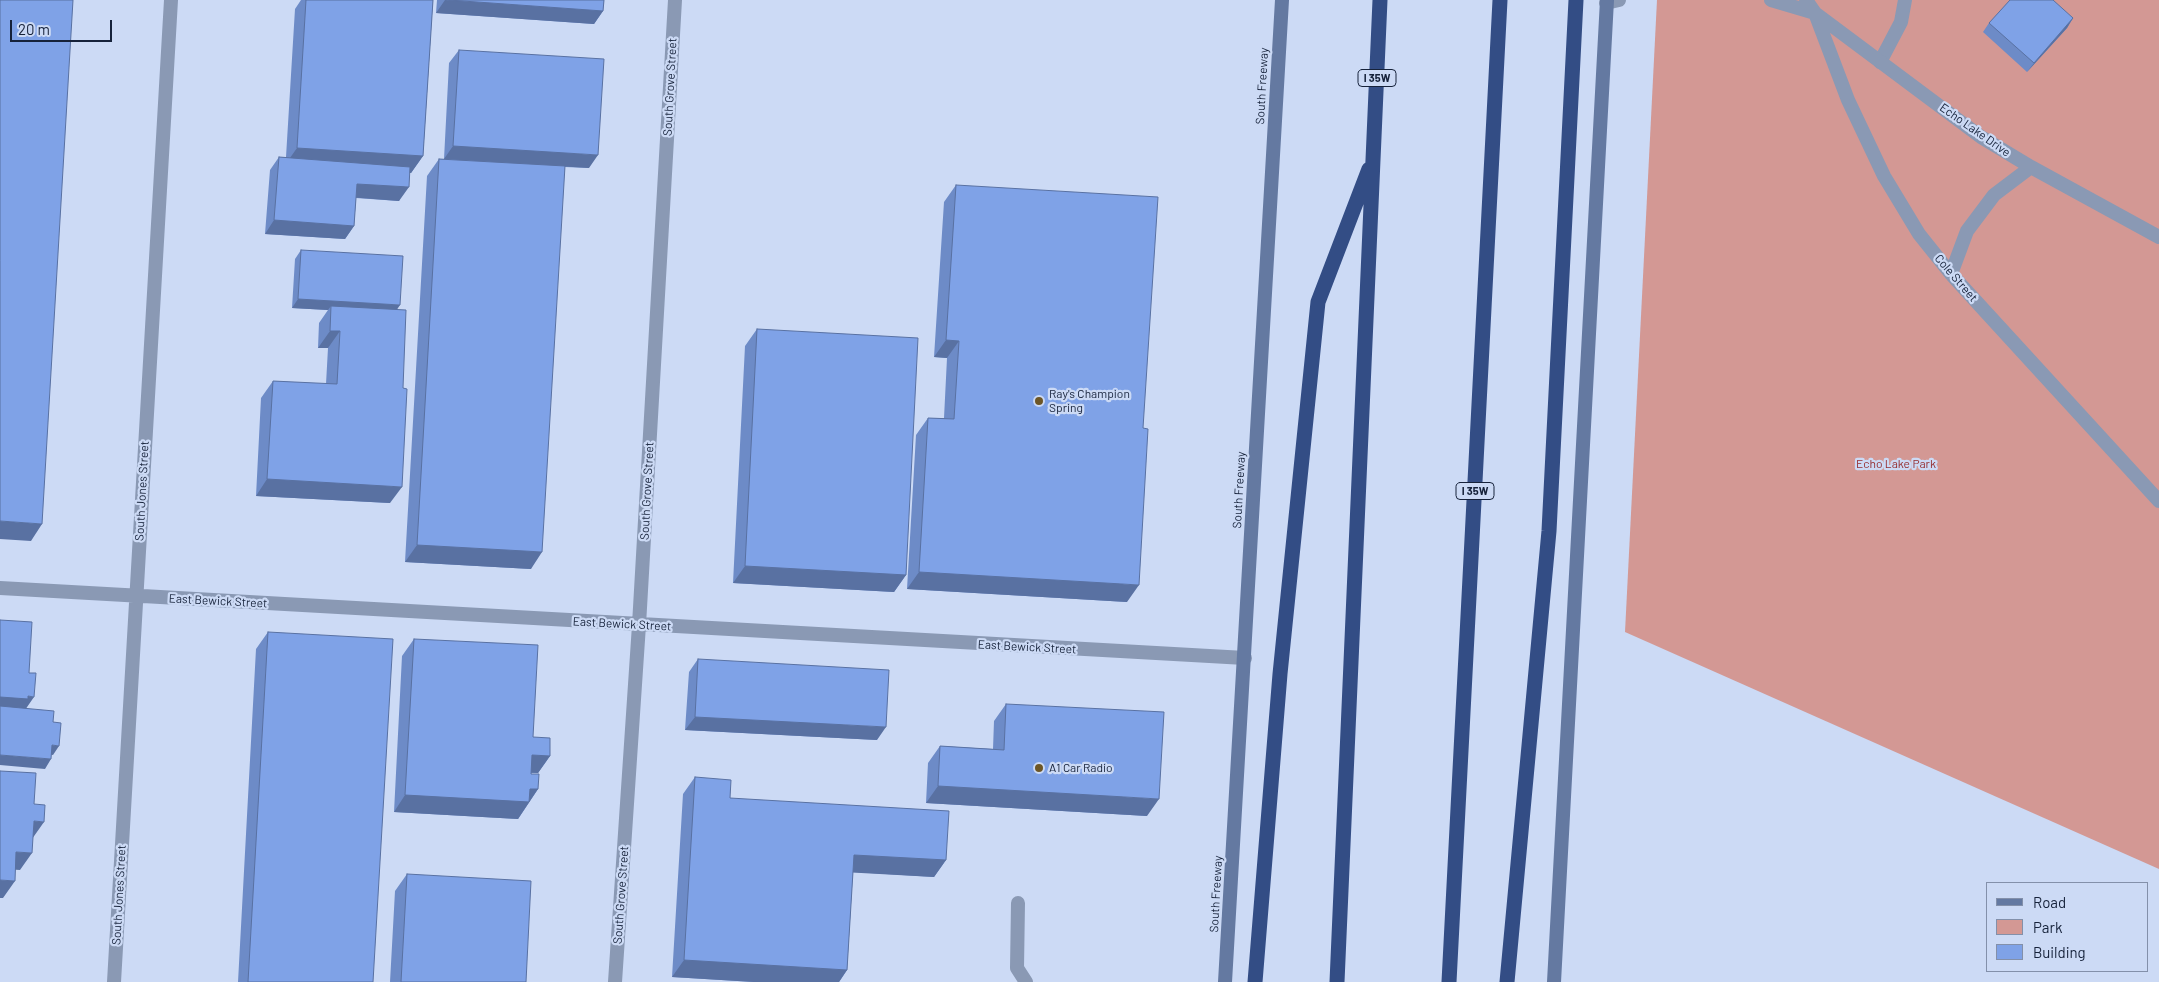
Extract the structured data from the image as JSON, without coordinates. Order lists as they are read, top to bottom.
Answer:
{
  "streets": {
    "highway": ["I 35W"],
    "main road": ["South Freeway"],
    "street": [
      "South Grove Street",
      "Echo Lake Drive",
      "Cole Street",
      "South Jones Street",
      "East Bewick Street"
    ]
  },
  "crossings": [
    ["South Freeway", "East Bewick Street"],
    ["South Grove Street", "East Bewick Street"],
    ["Echo Lake Drive", "Cole Street"],
    ["South Jones Street", "East Bewick Street"]
  ],
  "parks": ["Echo Lake Park"],
  "places": ["Ray's Champion Spring", "A1 Car Radio"],
  "legend": ["Road", "Park", "Building"],
  "scale_bar": "20 m"
}
